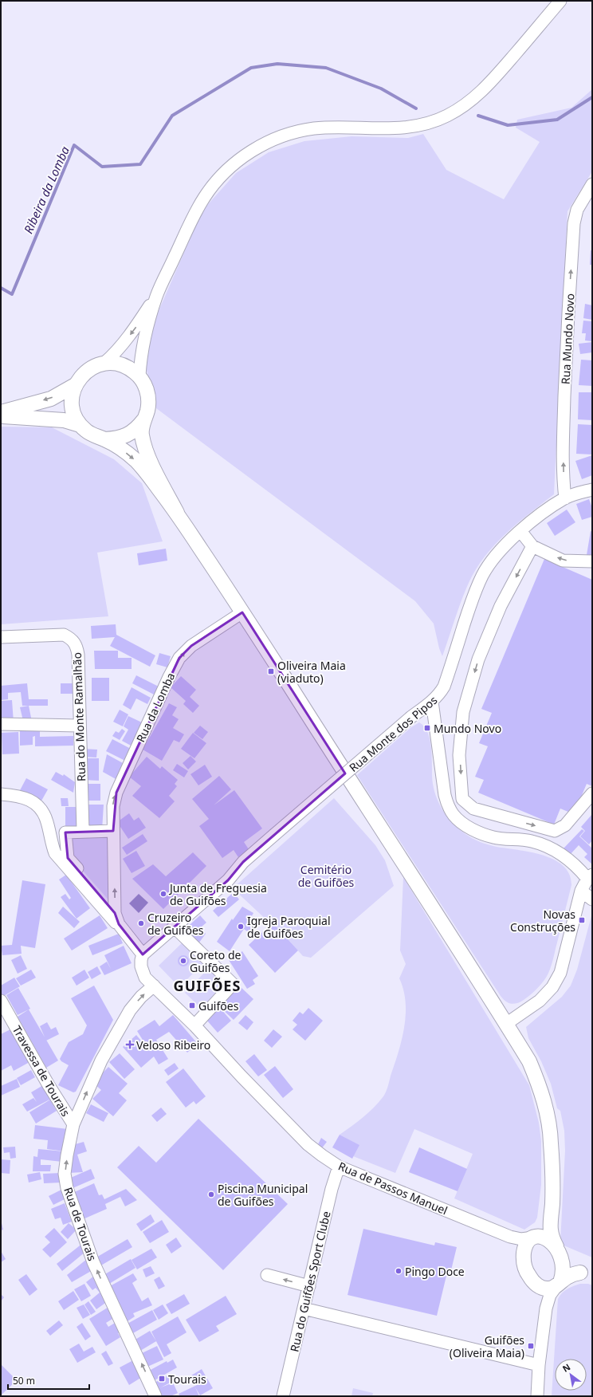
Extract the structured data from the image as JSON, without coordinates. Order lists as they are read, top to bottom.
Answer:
{
  "streets": {
    "street": [
      "Rua Mundo Novo",
      "Rua da Lomba",
      "Rua do Monte Ramalhão",
      "Rua Monte dos Pipos",
      "Travessa de Tourais",
      "Rua de Passos Manuel",
      "Rua de Tourais",
      "Rua do Guifões Sport Clube"
    ]
  },
  "crossings": [
    ["Rua Mundo Novo", "Rua Monte dos Pipos"],
    ["Rua Monte dos Pipos", "Rua de Passos Manuel"],
    ["Travessa de Tourais", "Rua de Tourais"],
    ["Rua de Passos Manuel", "Rua de Tourais"],
    ["Rua de Passos Manuel", "Rua do Guifões Sport Clube"]
  ],
  "one_way": ["Rua Mundo Novo", "Rua da Lomba", "Rua de Tourais"],
  "districts": ["GUIFÕES"],
  "water": ["Ribeira da Lomba"],
  "parks": ["Cemitério de Guifões"],
  "places": {
    "transit": [
      "Oliveira Maia (viaduto)",
      "Mundo Novo",
      "Novas Construções",
      "Guifões",
      "Guifões (Oliveira Maia)",
      "Tourais"
    ],
    "other": [
      "Junta de Freguesia de Guifões",
      "Cruzeiro de Guifões",
      "Igreja Paroquial de Guifões",
      "Coreto de Guifões",
      "Piscina Municipal de Guifões",
      "Pingo Doce"
    ],
    "health": ["Veloso Ribeiro"]
  },
  "scale_bar": "50 m",
  "north": "top left"
}
